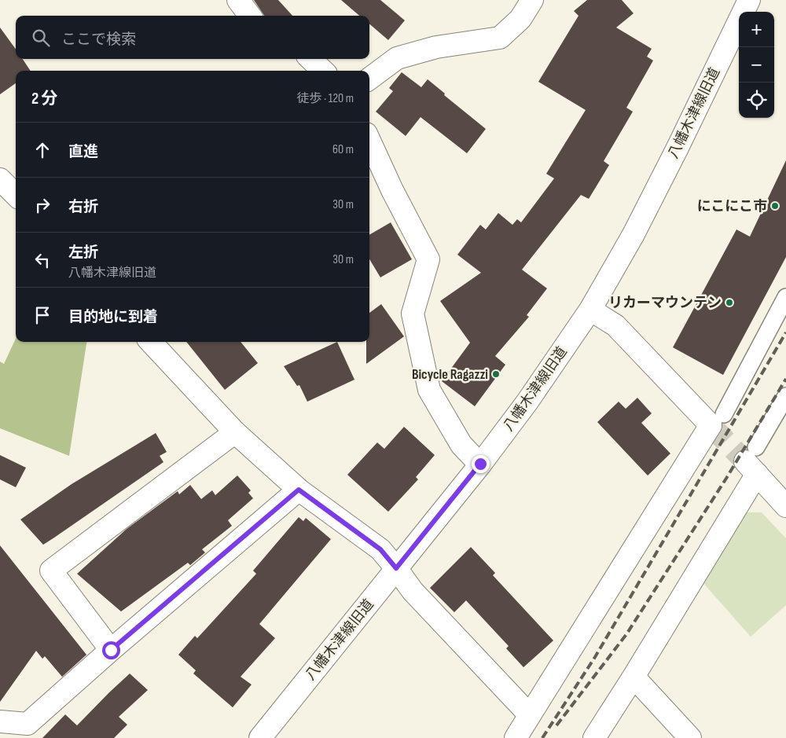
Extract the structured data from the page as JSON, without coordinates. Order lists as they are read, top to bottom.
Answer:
{
  "streets": {
    "street": ["八幡木津線旧道"]
  },
  "places": ["にこにこ市", "リカーマウンテン", "Bicycle Ragazzi"],
  "page": {
    "map_buttons": ["+", "−"],
    "search": "ここで検索",
    "heading": ["2 分", "徒歩 · 120 m"],
    "list": [
      ["直進", "60 m"],
      ["右折", "30 m"],
      ["左折", "八幡木津線旧道", "30 m"],
      "目的地に到着"
    ]
  }
}
